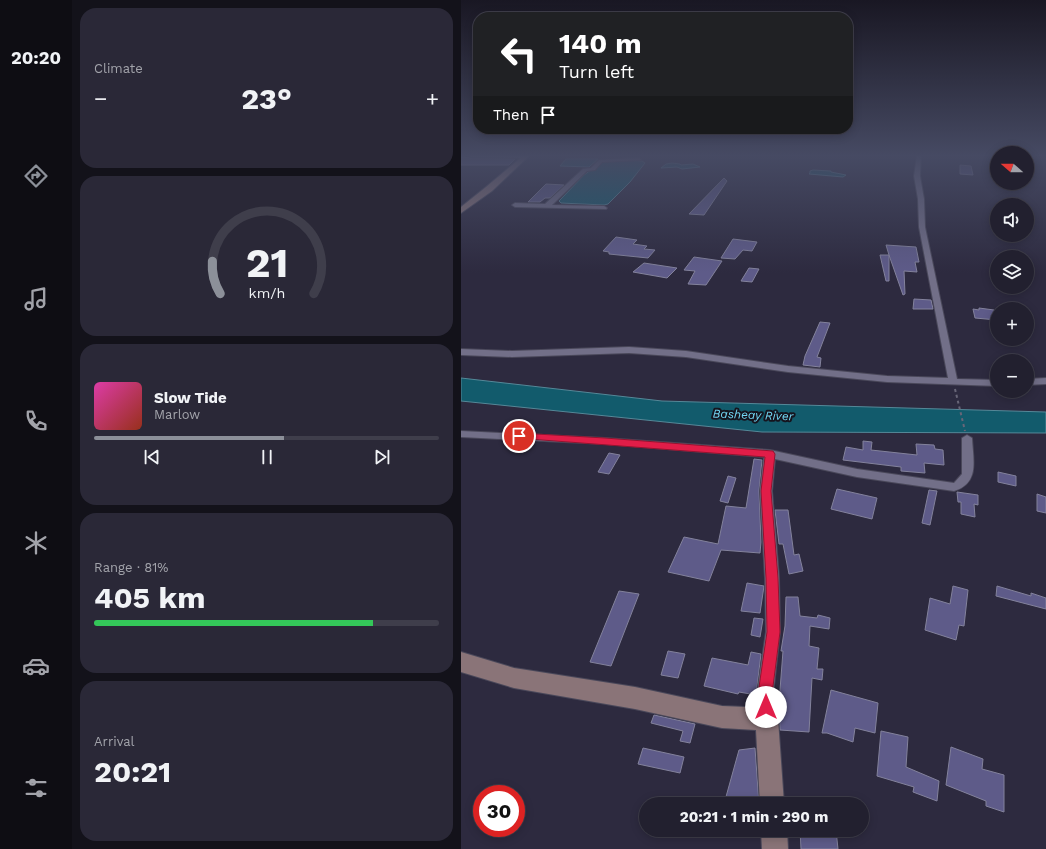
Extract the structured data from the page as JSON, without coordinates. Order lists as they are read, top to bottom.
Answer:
{
  "water": ["Basheay River"],
  "north": "left",
  "page": {
    "tabs": "20:20",
    "tile": [
      "Climate",
      ["Range · 81%", "405 km"],
      ["Arrival", "20:21"]
    ],
    "turn": ["140 m", "Turn left"],
    "heat": ["−", "23°", "+"],
    "then": "Then",
    "map_buttons": ["+", "−"],
    "song": ["Slow Tide", "Marlow"],
    "limit": "30",
    "trip": "20:21 · 1 min · 290 m",
    "gauge": ["21", "km/h"]
  }
}
